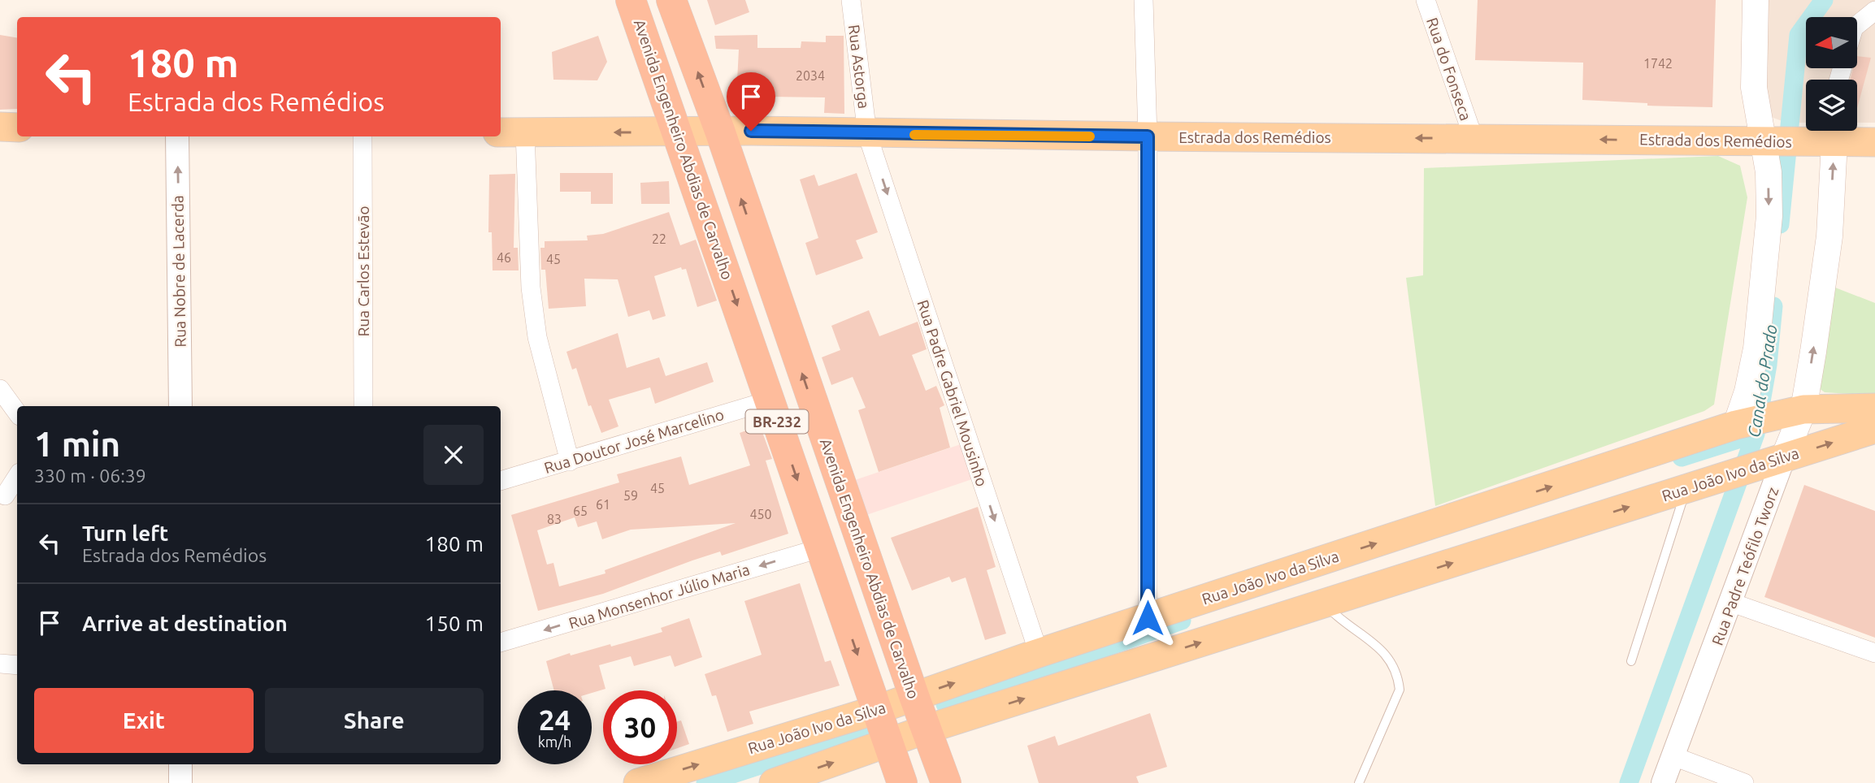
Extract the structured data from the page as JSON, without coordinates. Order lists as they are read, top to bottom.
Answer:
{
  "streets": {
    "highway": ["Avenida Engenheiro Abdias de Carvalho", "BR-232"],
    "main road": ["Estrada dos Remédios", "Rua João Ivo da Silva", "Rua Padre Teófilo Tworz"],
    "street": [
      "Rua Astorga",
      "Rua do Fonseca",
      "Rua Nobre de Lacerda",
      "Rua Carlos Estevão",
      "Rua Padre Gabriel Mousinho",
      "Rua Doutor José Marcelino",
      "Rua Monsenhor Júlio Maria"
    ]
  },
  "crossings": [
    ["Rua Astorga", "Estrada dos Remédios"],
    ["Rua Astorga", "Rua Padre Gabriel Mousinho"],
    ["Rua do Fonseca", "Estrada dos Remédios"],
    ["Estrada dos Remédios", "Avenida Engenheiro Abdias de Carvalho"],
    ["Estrada dos Remédios", "Rua Padre Gabriel Mousinho"],
    ["Estrada dos Remédios", "Rua Padre Teófilo Tworz"],
    ["Avenida Engenheiro Abdias de Carvalho", "Rua Doutor José Marcelino"],
    ["Avenida Engenheiro Abdias de Carvalho", "Rua João Ivo da Silva"],
    ["Avenida Engenheiro Abdias de Carvalho", "Rua Monsenhor Júlio Maria"],
    ["Rua Padre Gabriel Mousinho", "Rua João Ivo da Silva"],
    ["Rua João Ivo da Silva", "Rua Padre Teófilo Tworz"]
  ],
  "one_way": [
    "Estrada dos Remédios",
    "Rua Nobre de Lacerda",
    "Rua João Ivo da Silva",
    "Rua Monsenhor Júlio Maria"
  ],
  "water": ["Canal do Prado"],
  "house_numbers": [
    "1742",
    "2034",
    "22",
    "46",
    "45",
    "45",
    "59",
    "61",
    "65",
    "450",
    "83"
  ],
  "north": "left",
  "page": {
    "turn": ["180 m", "Estrada dos Remédios"],
    "heading": ["1 min", "330 m · 06:39"],
    "list": [
      {
        "name": "Turn left",
        "note": "Estrada dos Remédios",
        "value": "180 m"
      },
      {
        "name": "Arrive at destination",
        "value": "150 m"
      }
    ],
    "buttons": ["Exit", "Share"],
    "speed": "24 km/h",
    "limit": "30"
  }
}
